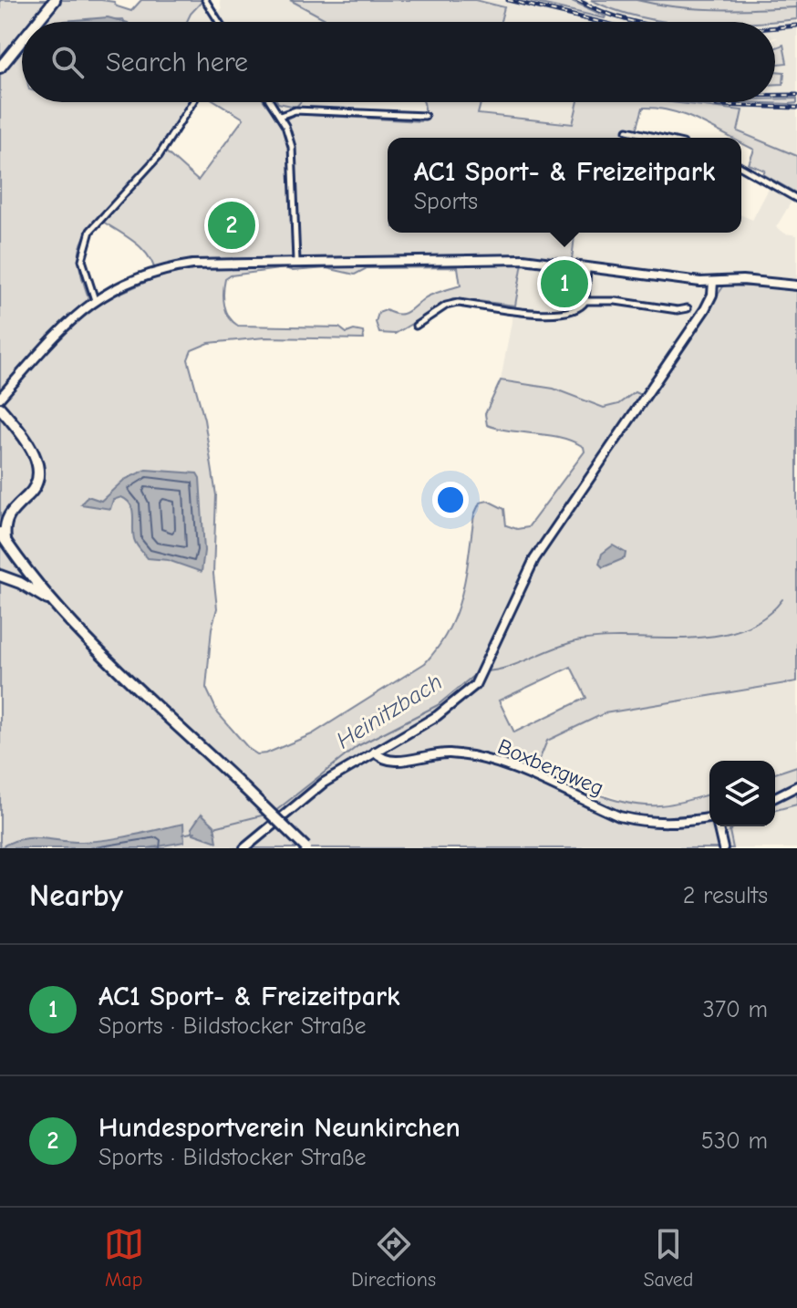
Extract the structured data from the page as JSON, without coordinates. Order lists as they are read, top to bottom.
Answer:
{
  "streets": {
    "street": ["Boxbergweg"]
  },
  "water": ["Heinitzbach"],
  "page": {
    "search": "Search here",
    "popup": ["AC1 Sport- & Freizeitpark", "Sports"],
    "pins": ["2", "1"],
    "heading": ["Nearby", "2 results"],
    "list": [
      {
        "mark": "1",
        "name": "AC1 Sport- & Freizeitpark",
        "note": "Sports · Bildstocker Straße",
        "value": "370 m"
      },
      {
        "mark": "2",
        "name": "Hundesportverein Neunkirchen",
        "note": "Sports · Bildstocker Straße",
        "value": "530 m"
      }
    ],
    "nav": ["Map", "Directions", "Saved"]
  }
}
